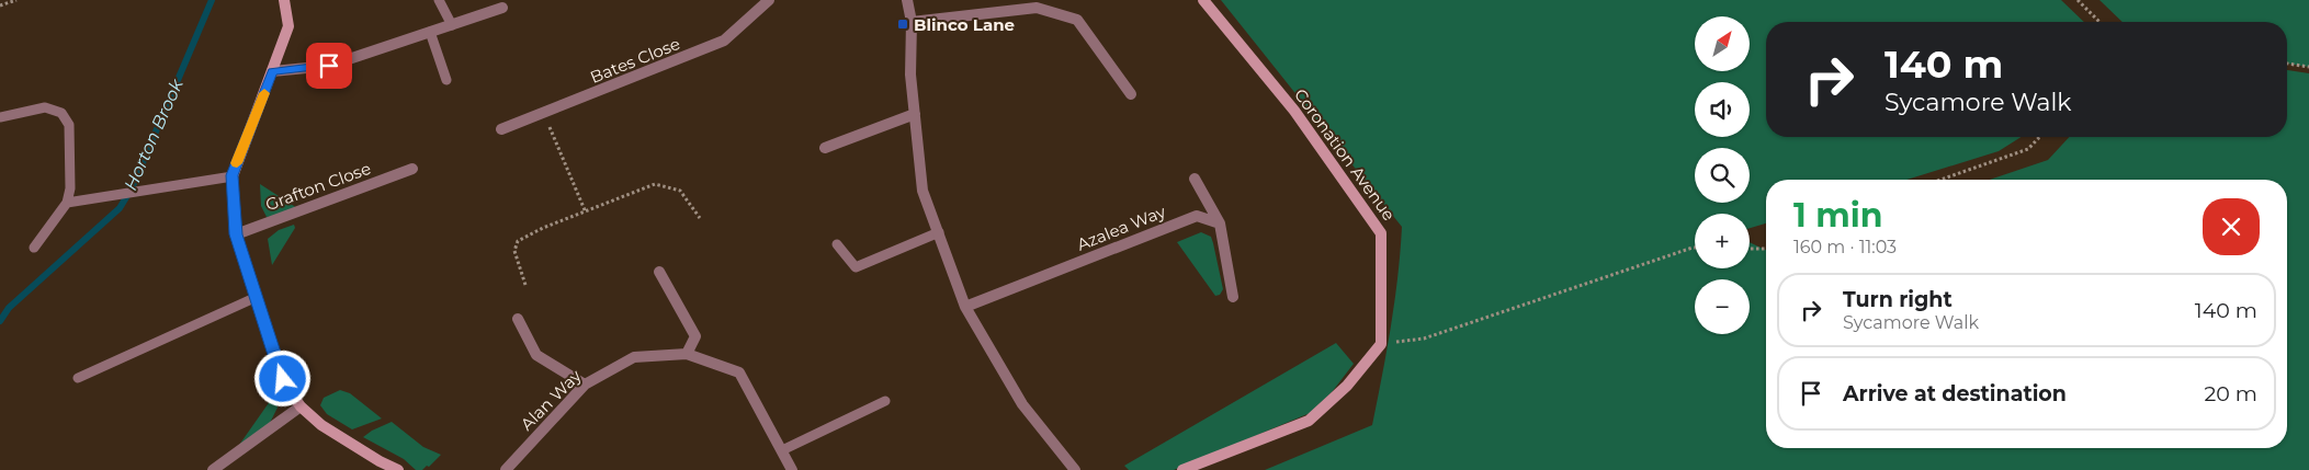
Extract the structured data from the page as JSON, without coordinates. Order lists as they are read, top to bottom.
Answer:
{
  "streets": {
    "street": [
      "Bates Close",
      "Coronation Avenue",
      "Grafton Close",
      "Azalea Way",
      "Alan Way"
    ]
  },
  "water": ["Horton Brook"],
  "places": {
    "transit": ["Blinco Lane"]
  },
  "north": "top right",
  "page": {
    "map_buttons": ["+", "−"],
    "turn": ["140 m", "Sycamore Walk"],
    "heading": ["1 min", "160 m · 11:03"],
    "list": [
      {
        "name": "Turn right",
        "note": "Sycamore Walk",
        "value": "140 m"
      },
      {
        "name": "Arrive at destination",
        "value": "20 m"
      }
    ]
  }
}
